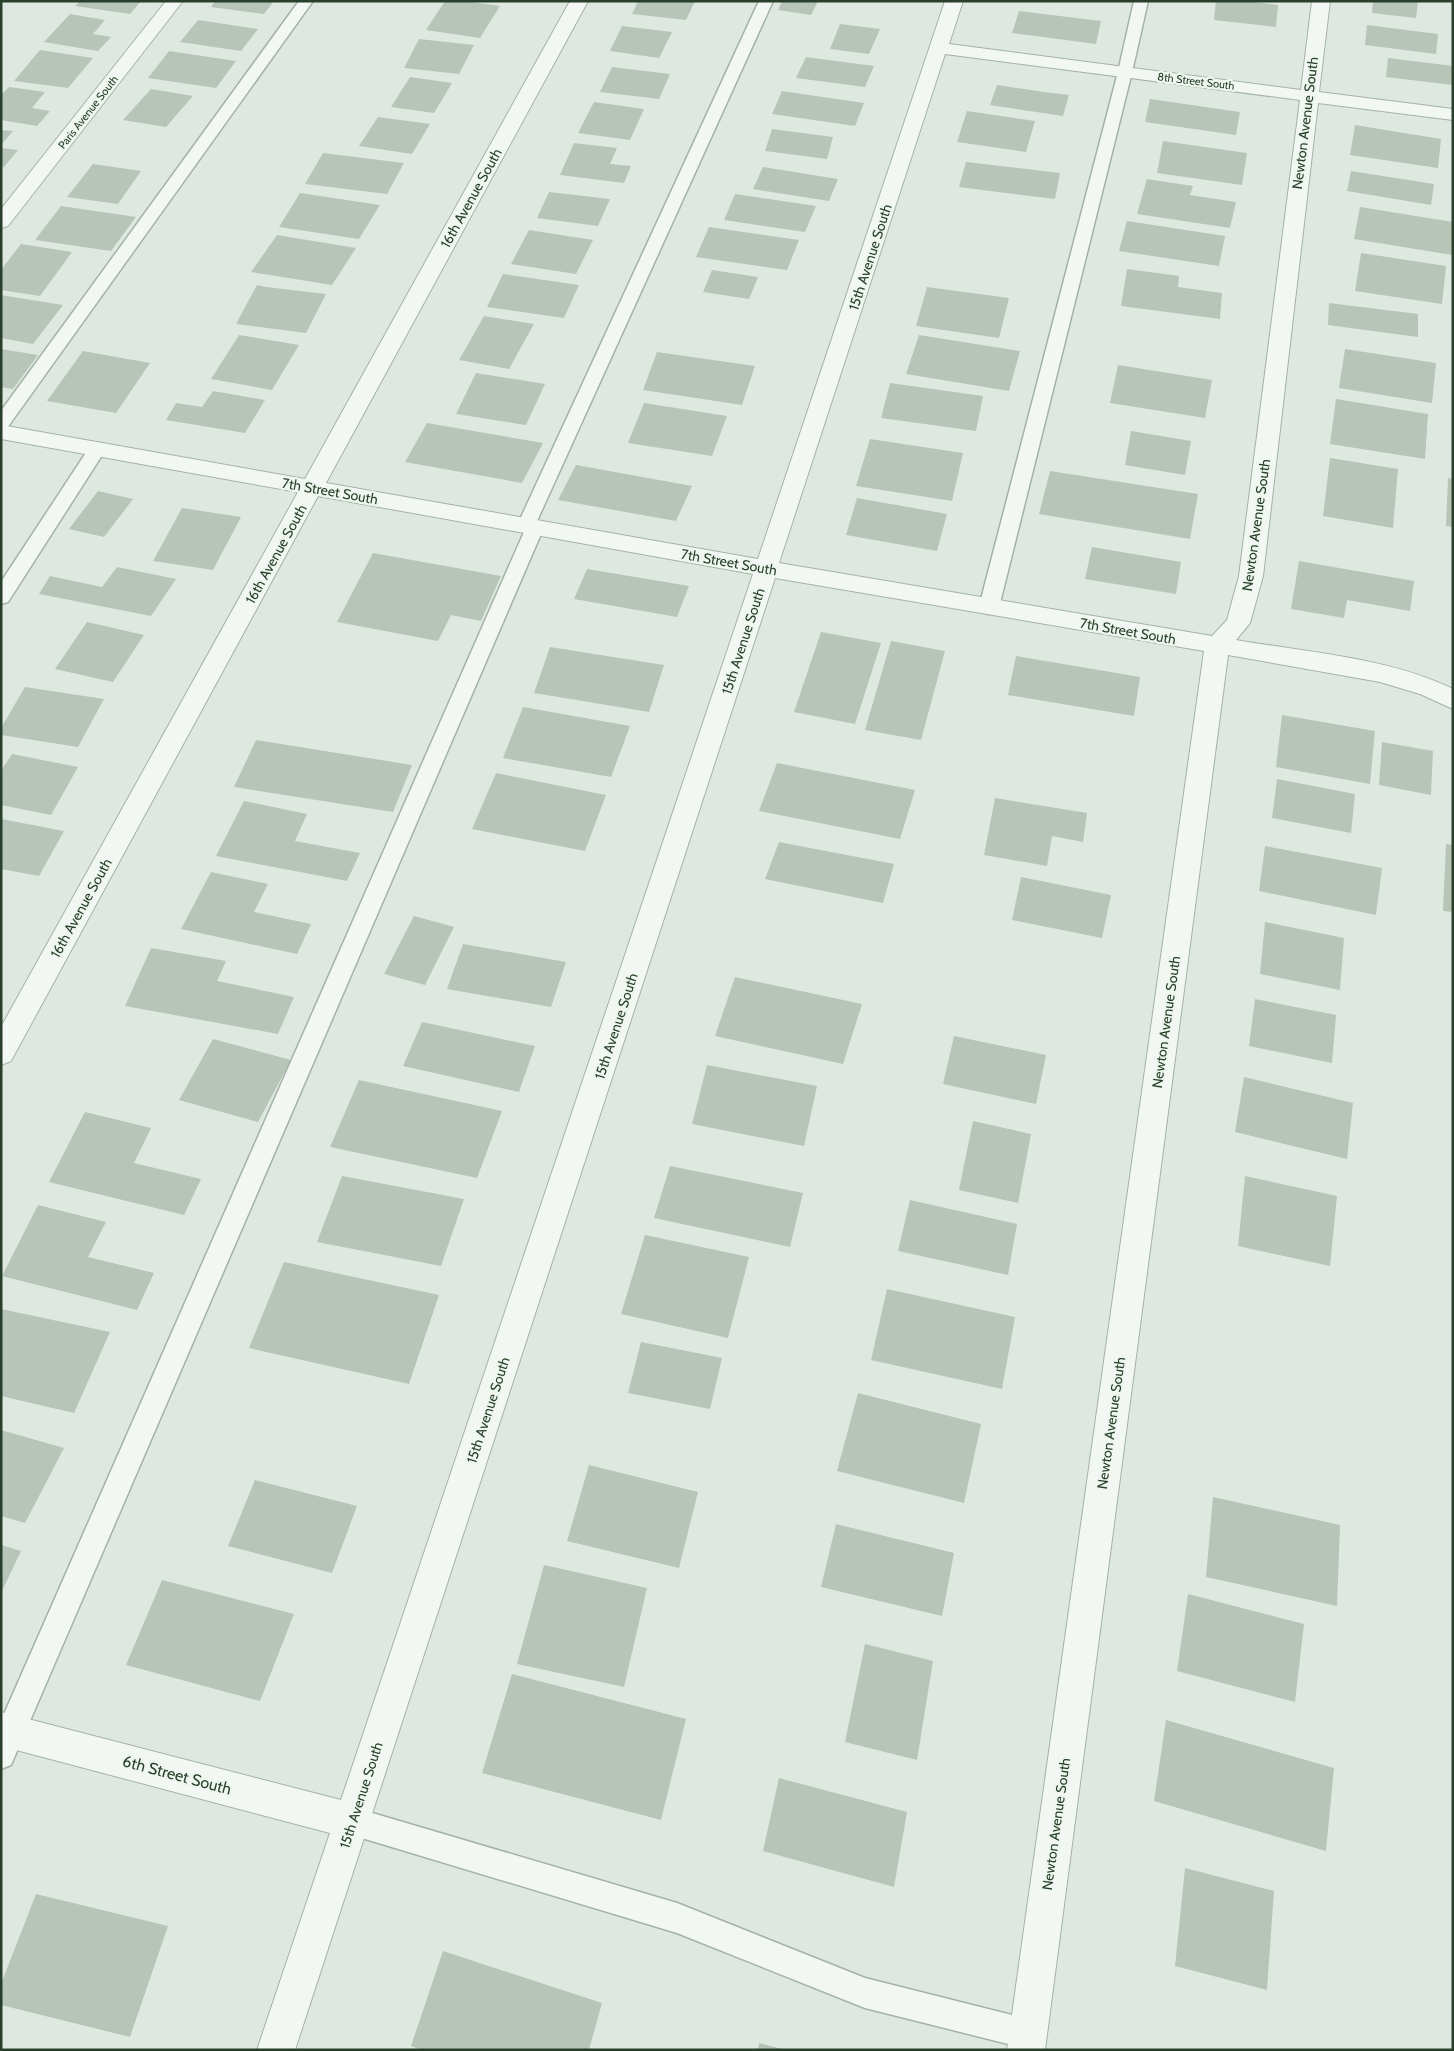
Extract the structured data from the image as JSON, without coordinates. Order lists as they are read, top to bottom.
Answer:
{
  "streets": {
    "street": [
      "8th Street South",
      "Paris Avenue South",
      "Newton Avenue South",
      "16th Avenue South",
      "15th Avenue South",
      "7th Street South",
      "6th Street South"
    ]
  },
  "crossings": [
    ["8th Street South", "Newton Avenue South"],
    ["8th Street South", "15th Avenue South"],
    ["Newton Avenue South", "7th Street South"],
    ["16th Avenue South", "7th Street South"],
    ["15th Avenue South", "7th Street South"],
    ["15th Avenue South", "6th Street South"]
  ]
}
